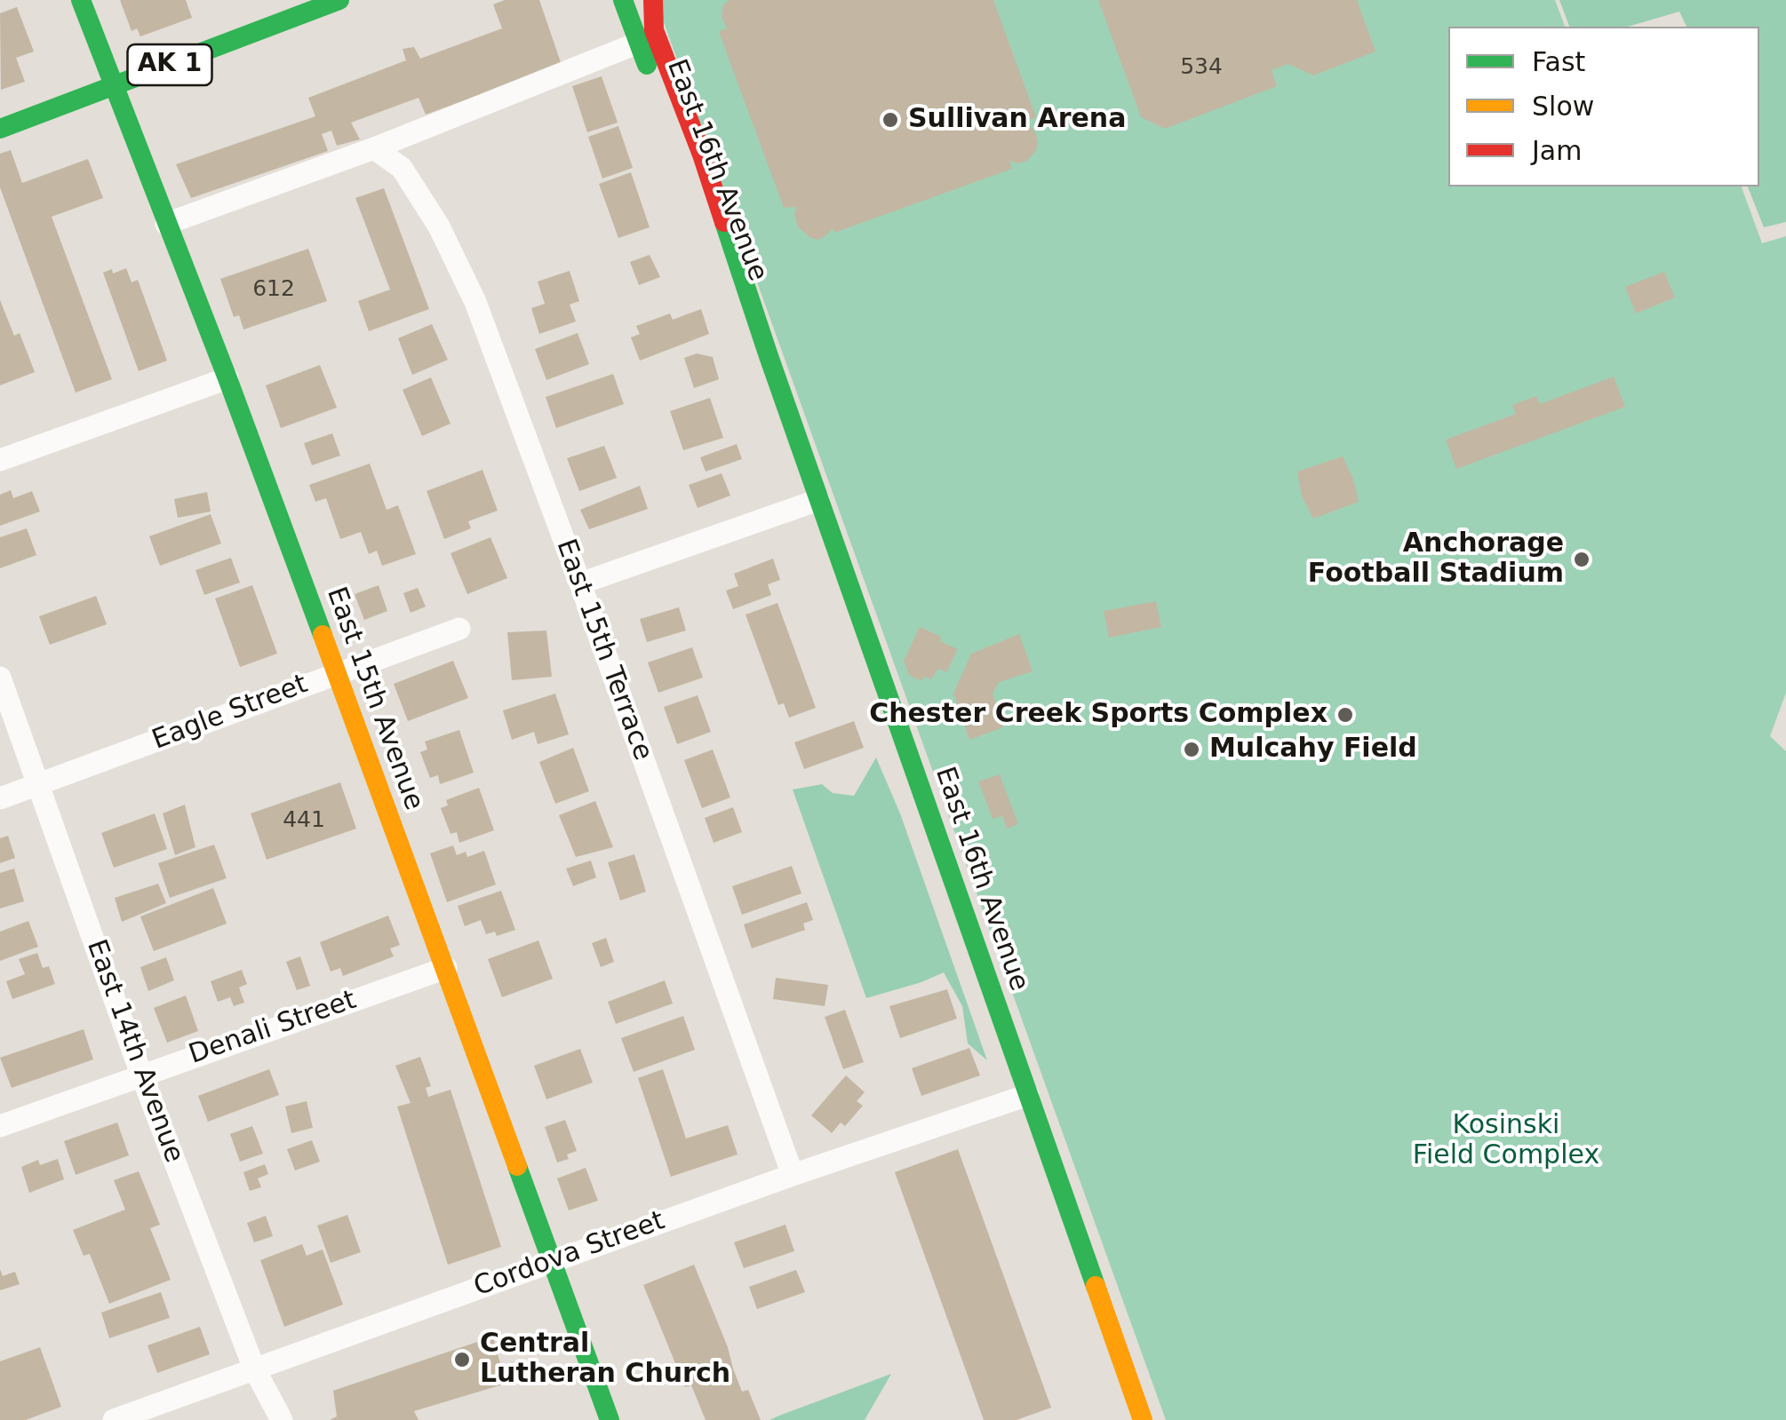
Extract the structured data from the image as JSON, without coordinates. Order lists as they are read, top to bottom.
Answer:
{
  "streets": {
    "main road": ["AK 1", "East 16th Avenue", "East 15th Avenue"],
    "street": [
      "East 15th Terrace",
      "Eagle Street",
      "Denali Street",
      "East 14th Avenue",
      "Cordova Street"
    ]
  },
  "crossings": [
    ["AK 1", "East 15th Avenue"],
    ["East 16th Avenue", "Cordova Street"],
    ["East 15th Terrace", "Cordova Street"],
    ["East 15th Avenue", "Eagle Street"],
    ["East 15th Avenue", "Denali Street"],
    ["East 15th Avenue", "Cordova Street"],
    ["Eagle Street", "East 14th Avenue"],
    ["Denali Street", "East 14th Avenue"],
    ["East 14th Avenue", "Cordova Street"]
  ],
  "parks": ["Kosinski Field Complex"],
  "places": [
    "Sullivan Arena",
    "Anchorage Football Stadium",
    "Chester Creek Sports Complex",
    "Mulcahy Field",
    "Central Lutheran Church"
  ],
  "house_numbers": ["534", "612", "441"],
  "legend": ["Fast", "Slow", "Jam"]
}
